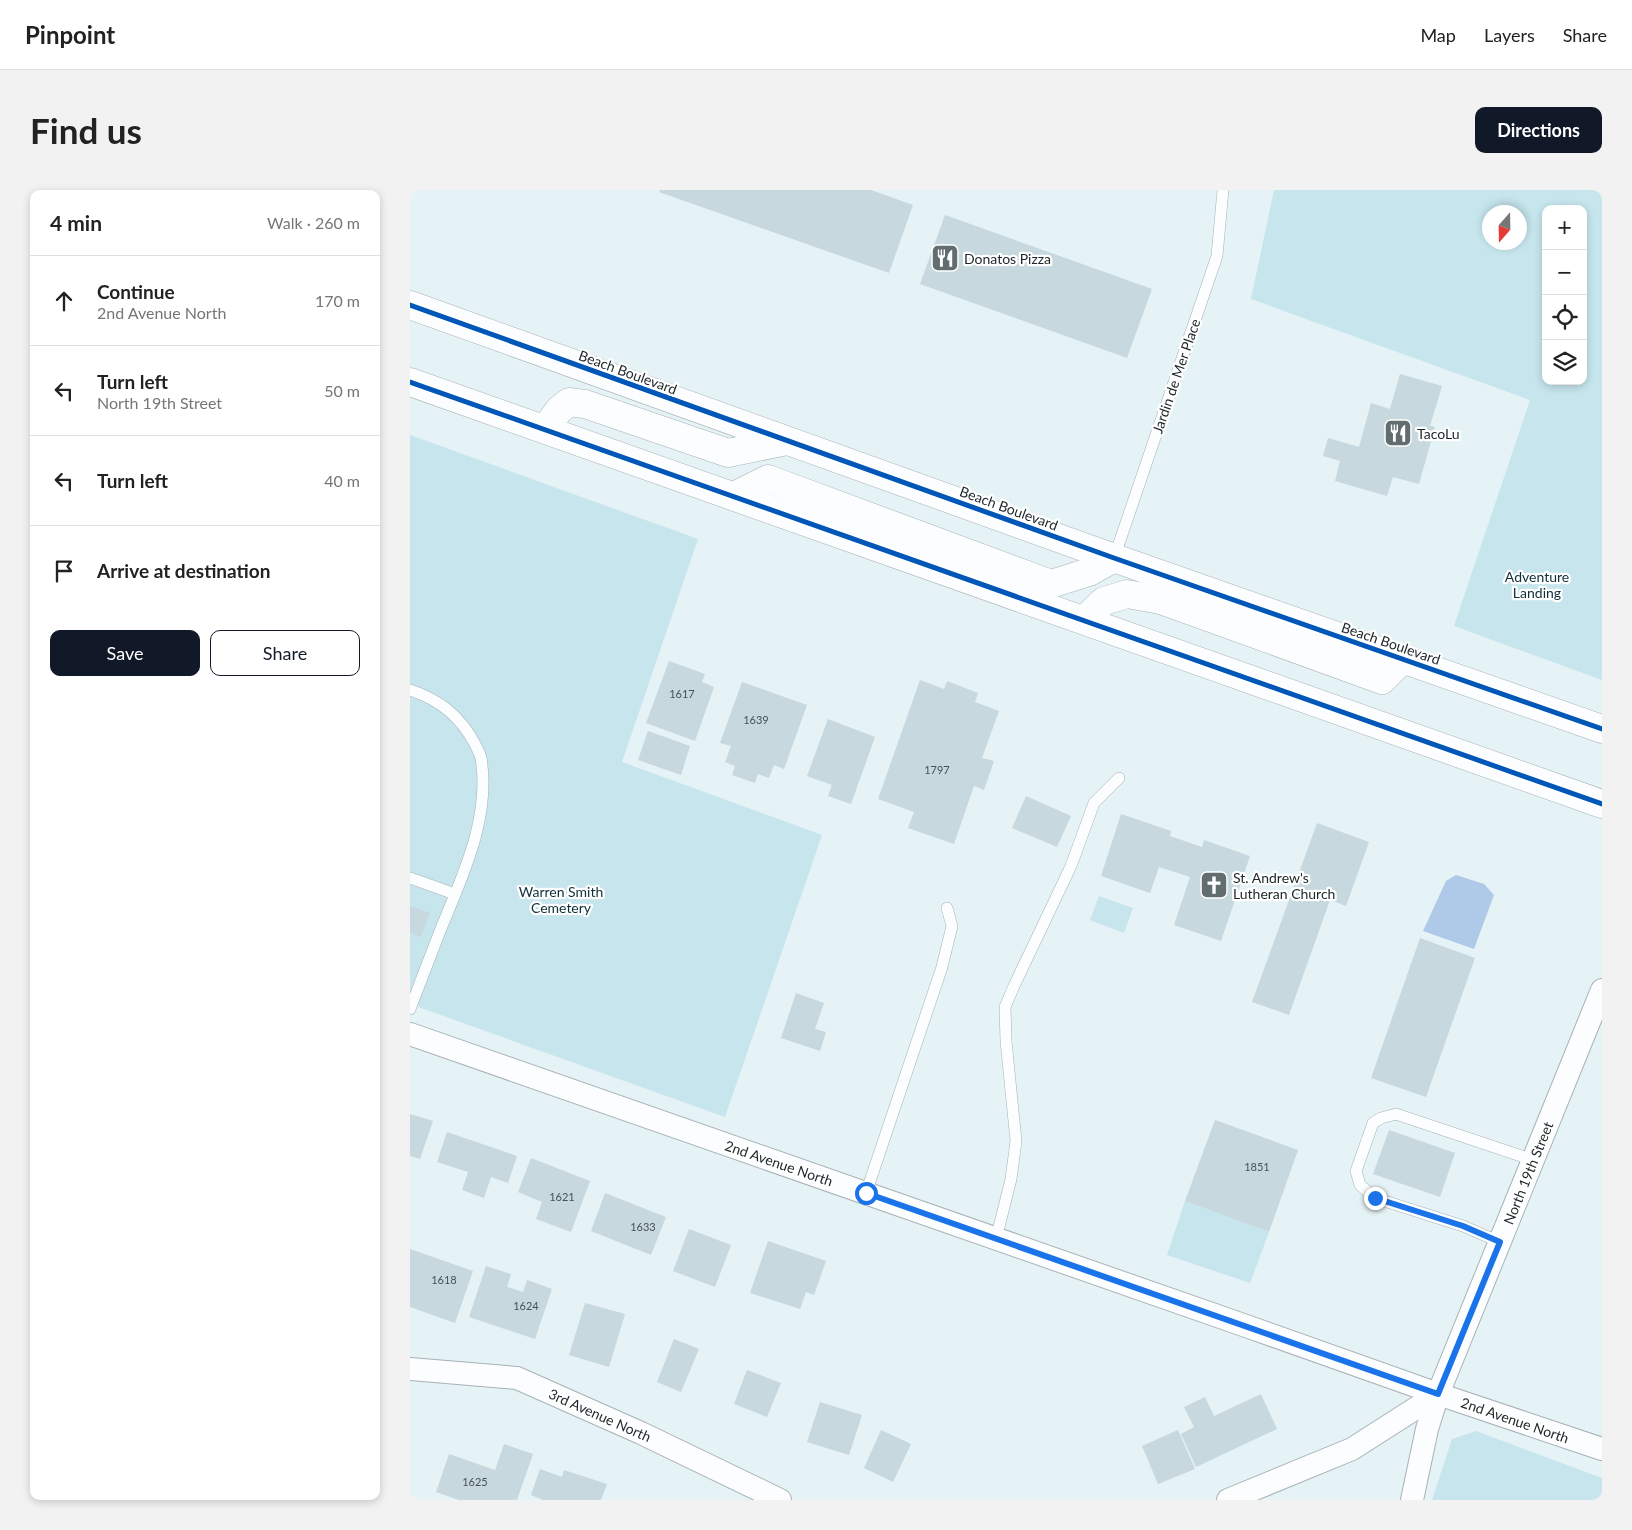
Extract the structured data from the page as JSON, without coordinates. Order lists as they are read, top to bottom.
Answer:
{
  "streets": {
    "highway": ["Beach Boulevard"],
    "street": ["2nd Avenue North", "North 19th Street", "3rd Avenue North"],
    "lane": ["Jardin de Mer Place"]
  },
  "crossings": [
    ["Beach Boulevard", "Jardin de Mer Place"],
    ["2nd Avenue North", "North 19th Street"]
  ],
  "parks": ["Adventure Landing", "Warren Smith Cemetery"],
  "places": {
    "restaurant": ["Donatos Pizza", "TacoLu"],
    "church": ["St. Andrew's Lutheran Church"]
  },
  "house_numbers": [
    "1617",
    "1639",
    "1797",
    "1851",
    "1621",
    "1633",
    "1618",
    "1624",
    "1625"
  ],
  "north": "bottom",
  "page": {
    "header": "Pinpoint",
    "nav": ["Map", "Layers", "Share"],
    "buttons": [
      "Directions",
      ["Save", "Share"]
    ],
    "title": "Find us",
    "heading": ["4 min", "Walk · 260 m"],
    "map_buttons": ["+", "−"],
    "list": [
      ["Continue", "2nd Avenue North", "170 m"],
      ["Turn left", "North 19th Street", "50 m"],
      ["Turn left", "40 m"],
      "Arrive at destination"
    ]
  }
}
